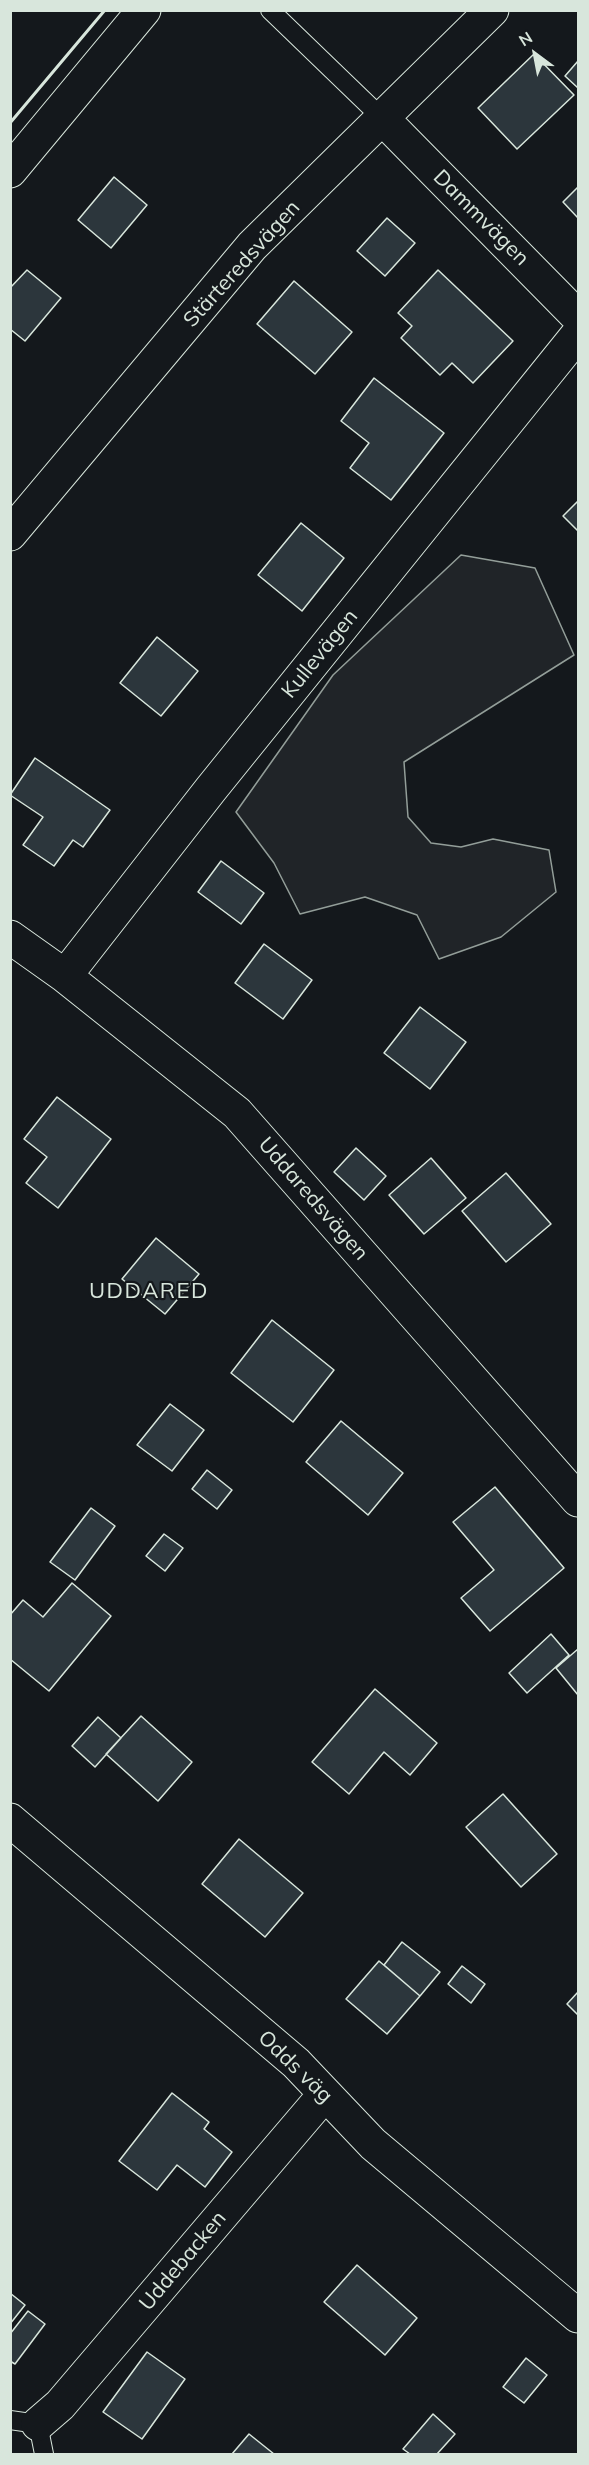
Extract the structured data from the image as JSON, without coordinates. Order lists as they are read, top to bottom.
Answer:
{
  "streets": {
    "street": [
      "Dammvägen",
      "Stärteredsvägen",
      "Kullevägen",
      "Uddaredsvägen",
      "Odds väg",
      "Uddebacken"
    ]
  },
  "crossings": [
    ["Dammvägen", "Stärteredsvägen"],
    ["Kullevägen", "Uddaredsvägen"],
    ["Odds väg", "Uddebacken"]
  ],
  "districts": ["UDDARED"],
  "north": "top left"
}
